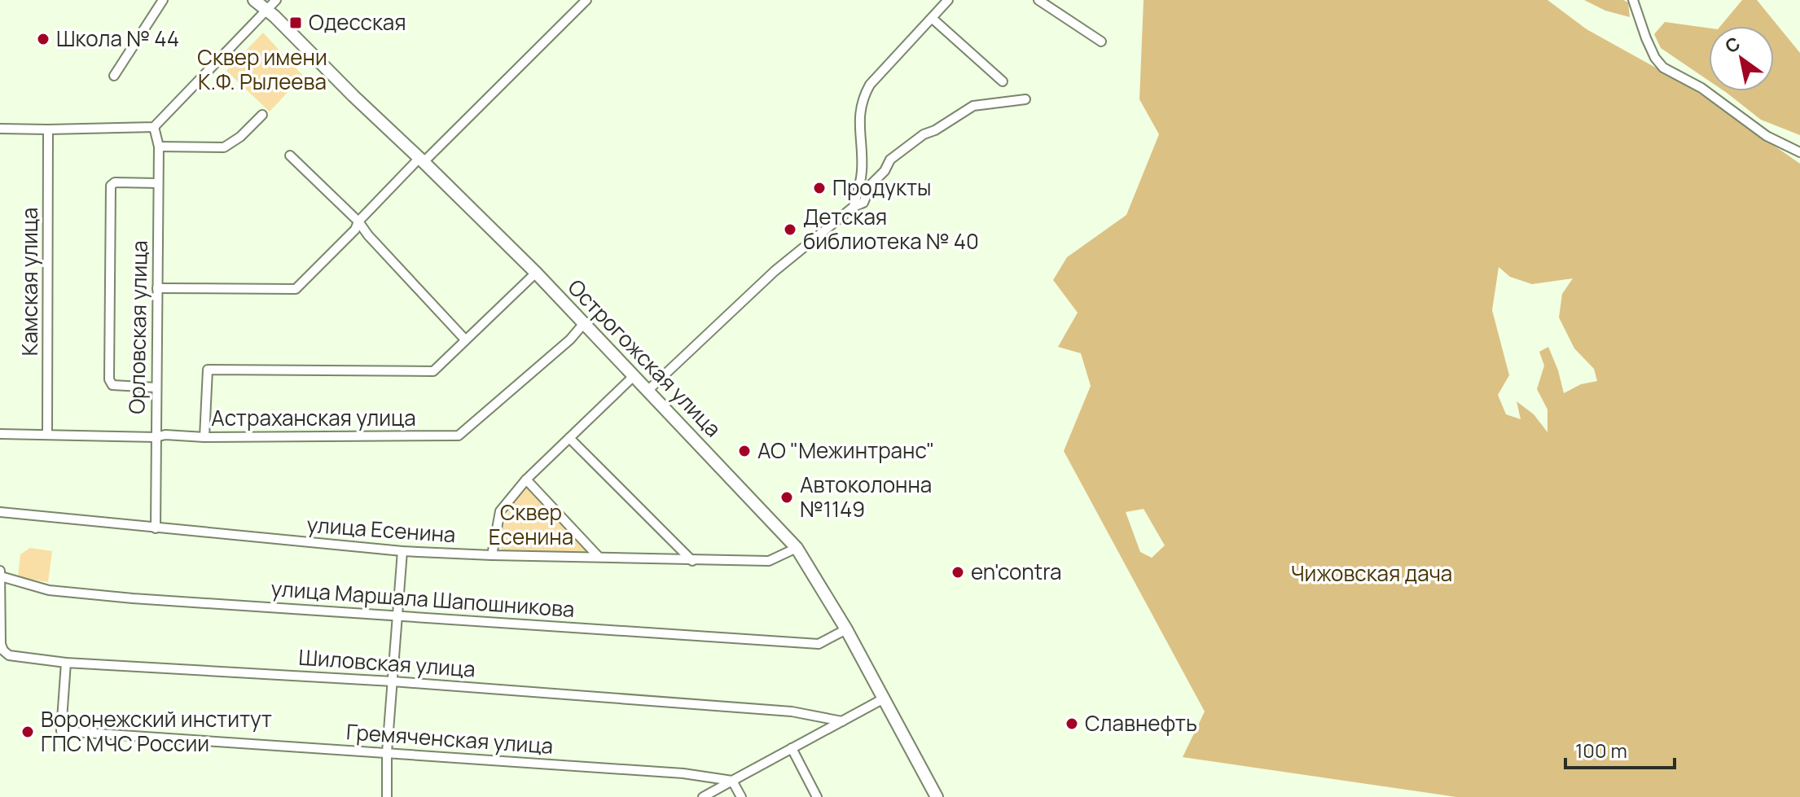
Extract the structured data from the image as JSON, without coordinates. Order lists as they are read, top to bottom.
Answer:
{
  "streets": {
    "street": [
      "Камская улица",
      "Орловская улица",
      "Острогожская улица",
      "Астраханская улица",
      "улица Есенина",
      "улица Маршала Шапошникова",
      "Шиловская улица",
      "Гремяченская улица"
    ]
  },
  "crossings": [
    ["Камская улица", "Астраханская улица"],
    ["Орловская улица", "Астраханская улица"],
    ["Орловская улица", "улица Есенина"],
    ["Острогожская улица", "Астраханская улица"],
    ["Острогожская улица", "улица Есенина"],
    ["Острогожская улица", "улица Маршала Шапошникова"],
    ["улица Маршала Шапошникова", "Шиловская улица"],
    ["Шиловская улица", "Гремяченская улица"]
  ],
  "parks": ["Сквер имени К.Ф. Рылеева", "Сквер Есенина", "Чижовская дача"],
  "places": {
    "transit": ["Одесская"],
    "other": [
      "Школа № 44",
      "Продукты",
      "Детская библиотека № 40",
      "АО \"Межинтранс\"",
      "Автоколонна №1149",
      "en'contra",
      "Cлавнефть",
      "Воронежский институт ГПС МЧС России"
    ]
  },
  "scale_bar": "100 m",
  "north": "top left"
}
